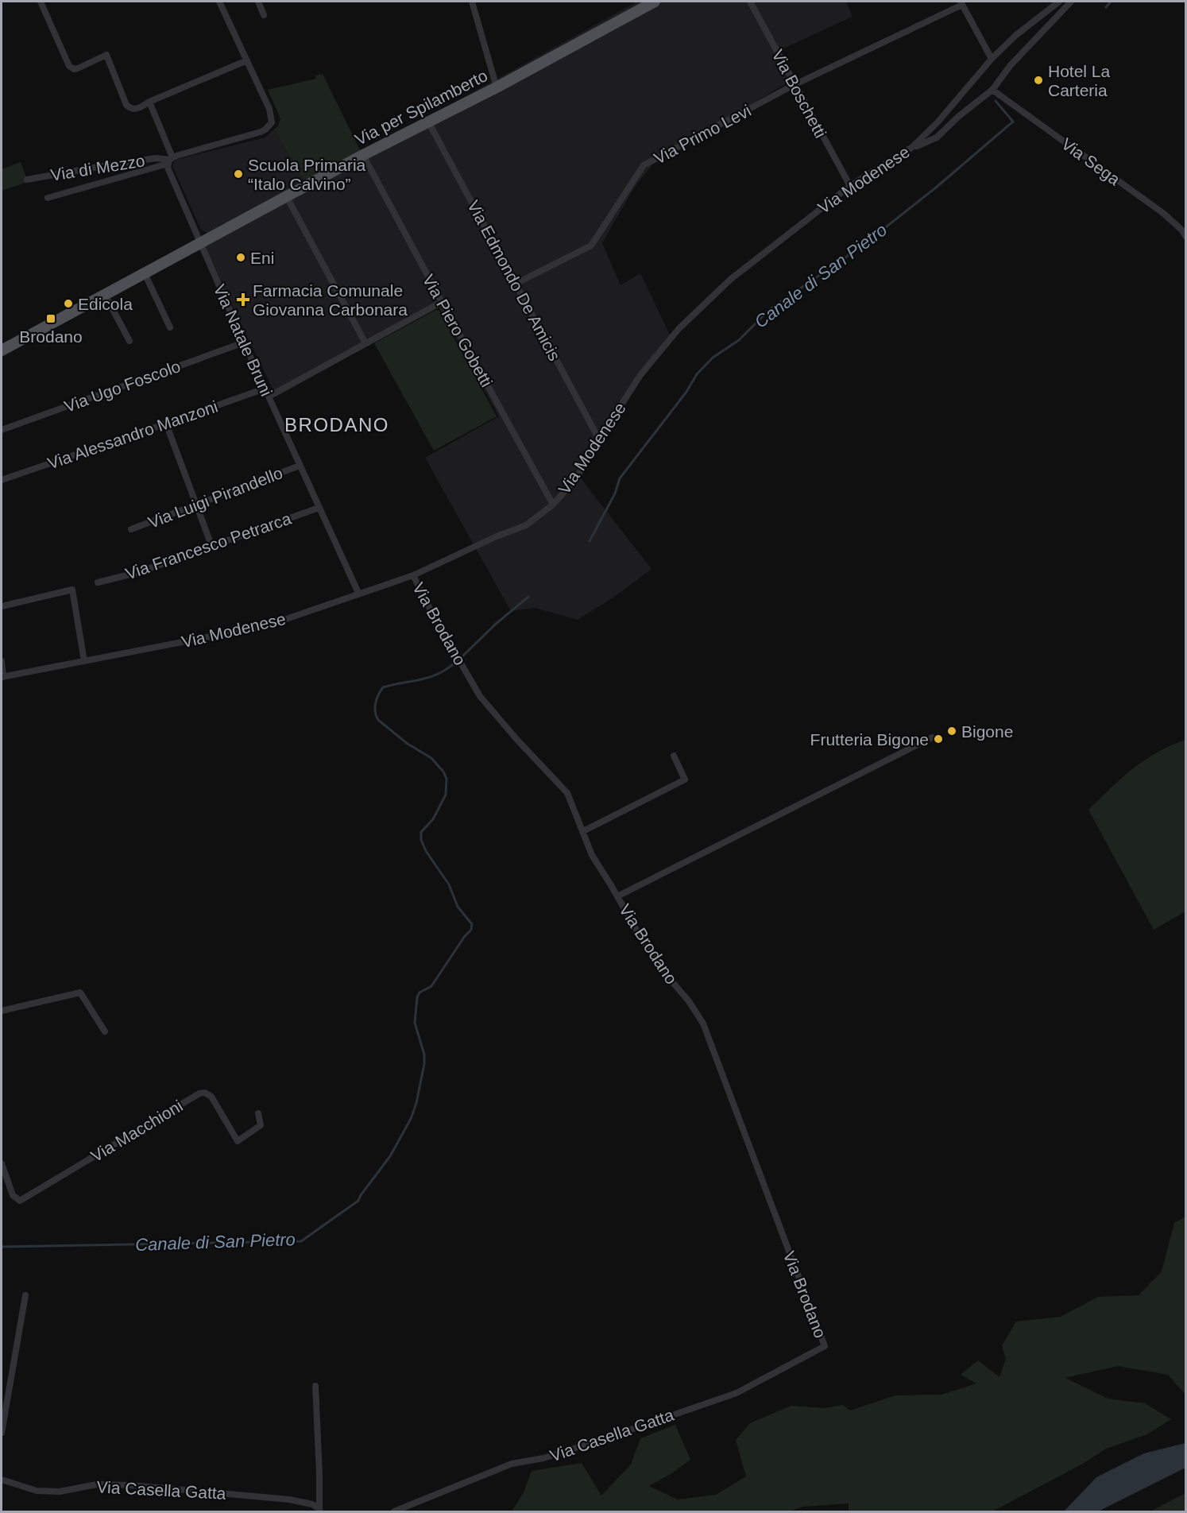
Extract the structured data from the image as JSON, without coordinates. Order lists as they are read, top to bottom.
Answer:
{
  "streets": {
    "main road": ["Via per Spilamberto"],
    "street": [
      "Via Boschetti",
      "Via Primo Levi",
      "Via Sega",
      "Via di Mezzo",
      "Via Modenese",
      "Via Edmondo De Amicis",
      "Via Piero Gobetti",
      "Via Natale Bruni",
      "Via Ugo Foscolo",
      "Via Alessandro Manzoni",
      "Via Luigi Pirandello",
      "Via Francesco Petrarca",
      "Via Brodano",
      "Via Macchioni",
      "Via Casella Gatta"
    ]
  },
  "crossings": [
    ["Via Boschetti", "Via Primo Levi"],
    ["Via Boschetti", "Via Modenese"],
    ["Via per Spilamberto", "Via Edmondo De Amicis"],
    ["Via per Spilamberto", "Via Piero Gobetti"],
    ["Via per Spilamberto", "Via Natale Bruni"],
    ["Via Primo Levi", "Via Edmondo De Amicis"],
    ["Via di Mezzo", "Via Natale Bruni"],
    ["Via Modenese", "Via Edmondo De Amicis"],
    ["Via Modenese", "Via Piero Gobetti"],
    ["Via Modenese", "Via Natale Bruni"],
    ["Via Modenese", "Via Brodano"],
    ["Via Natale Bruni", "Via Ugo Foscolo"],
    ["Via Natale Bruni", "Via Alessandro Manzoni"],
    ["Via Natale Bruni", "Via Luigi Pirandello"],
    ["Via Natale Bruni", "Via Francesco Petrarca"],
    ["Via Brodano", "Via Casella Gatta"]
  ],
  "districts": ["BRODANO"],
  "water": ["Canale di San Pietro"],
  "places": {
    "other": [
      "Hotel La Carteria",
      "Scuola Primaria “Italo Calvino”",
      "Eni",
      "Edicola",
      "Bigone",
      "Frutteria Bigone"
    ],
    "health": ["Farmacia Comunale Giovanna Carbonara"],
    "transit": ["Brodano"]
  }
}
